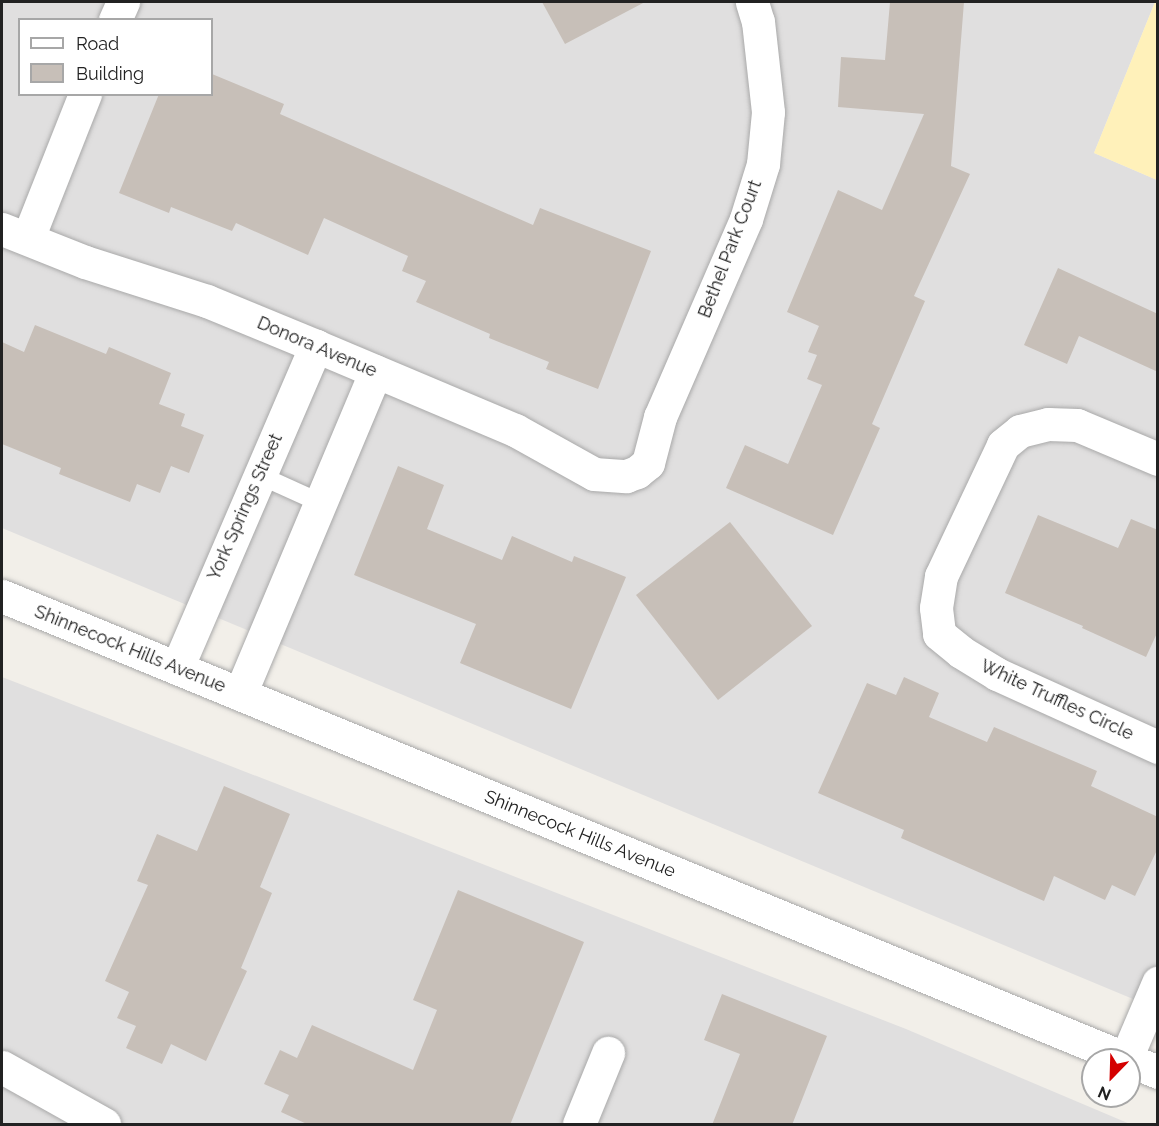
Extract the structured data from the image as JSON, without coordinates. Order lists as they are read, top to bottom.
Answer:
{
  "streets": {
    "street": [
      "Bethel Park Court",
      "Donora Avenue",
      "York Springs Street",
      "Shinnecock Hills Avenue",
      "White Truffles Circle"
    ]
  },
  "crossings": [
    ["Bethel Park Court", "Donora Avenue"],
    ["Donora Avenue", "York Springs Street"],
    ["York Springs Street", "Shinnecock Hills Avenue"]
  ],
  "legend": ["Road", "Building"],
  "north": "bottom left"
}
